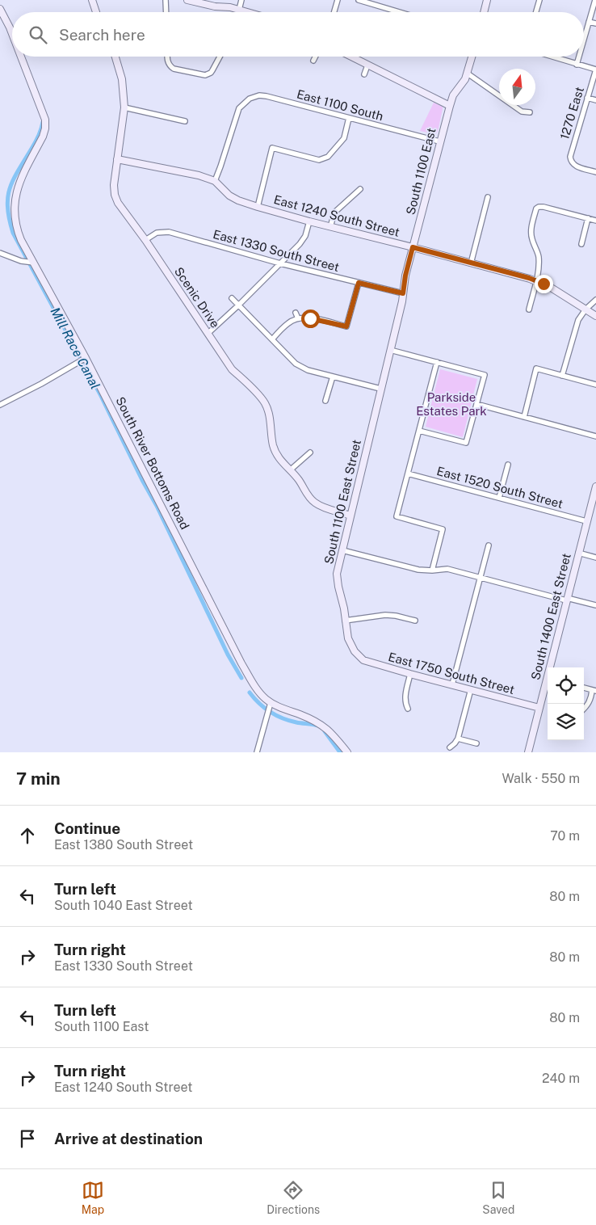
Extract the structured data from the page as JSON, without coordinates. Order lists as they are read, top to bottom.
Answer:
{
  "streets": {
    "street": [
      "East 1100 South",
      "1270 East",
      "South 1100 East",
      "East 1240 South Street",
      "East 1330 South Street",
      "Scenic Drive",
      "South River Bottoms Road",
      "East 1520 South Street",
      "South 1100 East Street",
      "South 1400 East Street",
      "East 1750 South Street"
    ]
  },
  "crossings": [
    ["East 1100 South", "South 1100 East"],
    ["East 1100 South", "East 1240 South Street"],
    ["South 1100 East", "East 1240 South Street"],
    ["South 1100 East", "East 1330 South Street"],
    ["South 1100 East", "South 1100 East Street"],
    ["East 1240 South Street", "Scenic Drive"],
    ["East 1330 South Street", "Scenic Drive"],
    ["Scenic Drive", "South 1100 East Street"],
    ["East 1520 South Street", "South 1400 East Street"],
    ["South 1100 East Street", "East 1750 South Street"],
    ["South 1400 East Street", "East 1750 South Street"]
  ],
  "water": ["Mill Race Canal"],
  "parks": ["Parkside Estates Park"],
  "north": "top",
  "page": {
    "search": "Search here",
    "heading": ["7 min", "Walk · 550 m"],
    "list": [
      ["Continue", "East 1380 South Street", "70 m"],
      ["Turn left", "South 1040 East Street", "80 m"],
      ["Turn right", "East 1330 South Street", "80 m"],
      ["Turn left", "South 1100 East", "80 m"],
      ["Turn right", "East 1240 South Street", "240 m"],
      "Arrive at destination"
    ],
    "nav": ["Map", "Directions", "Saved"]
  }
}
